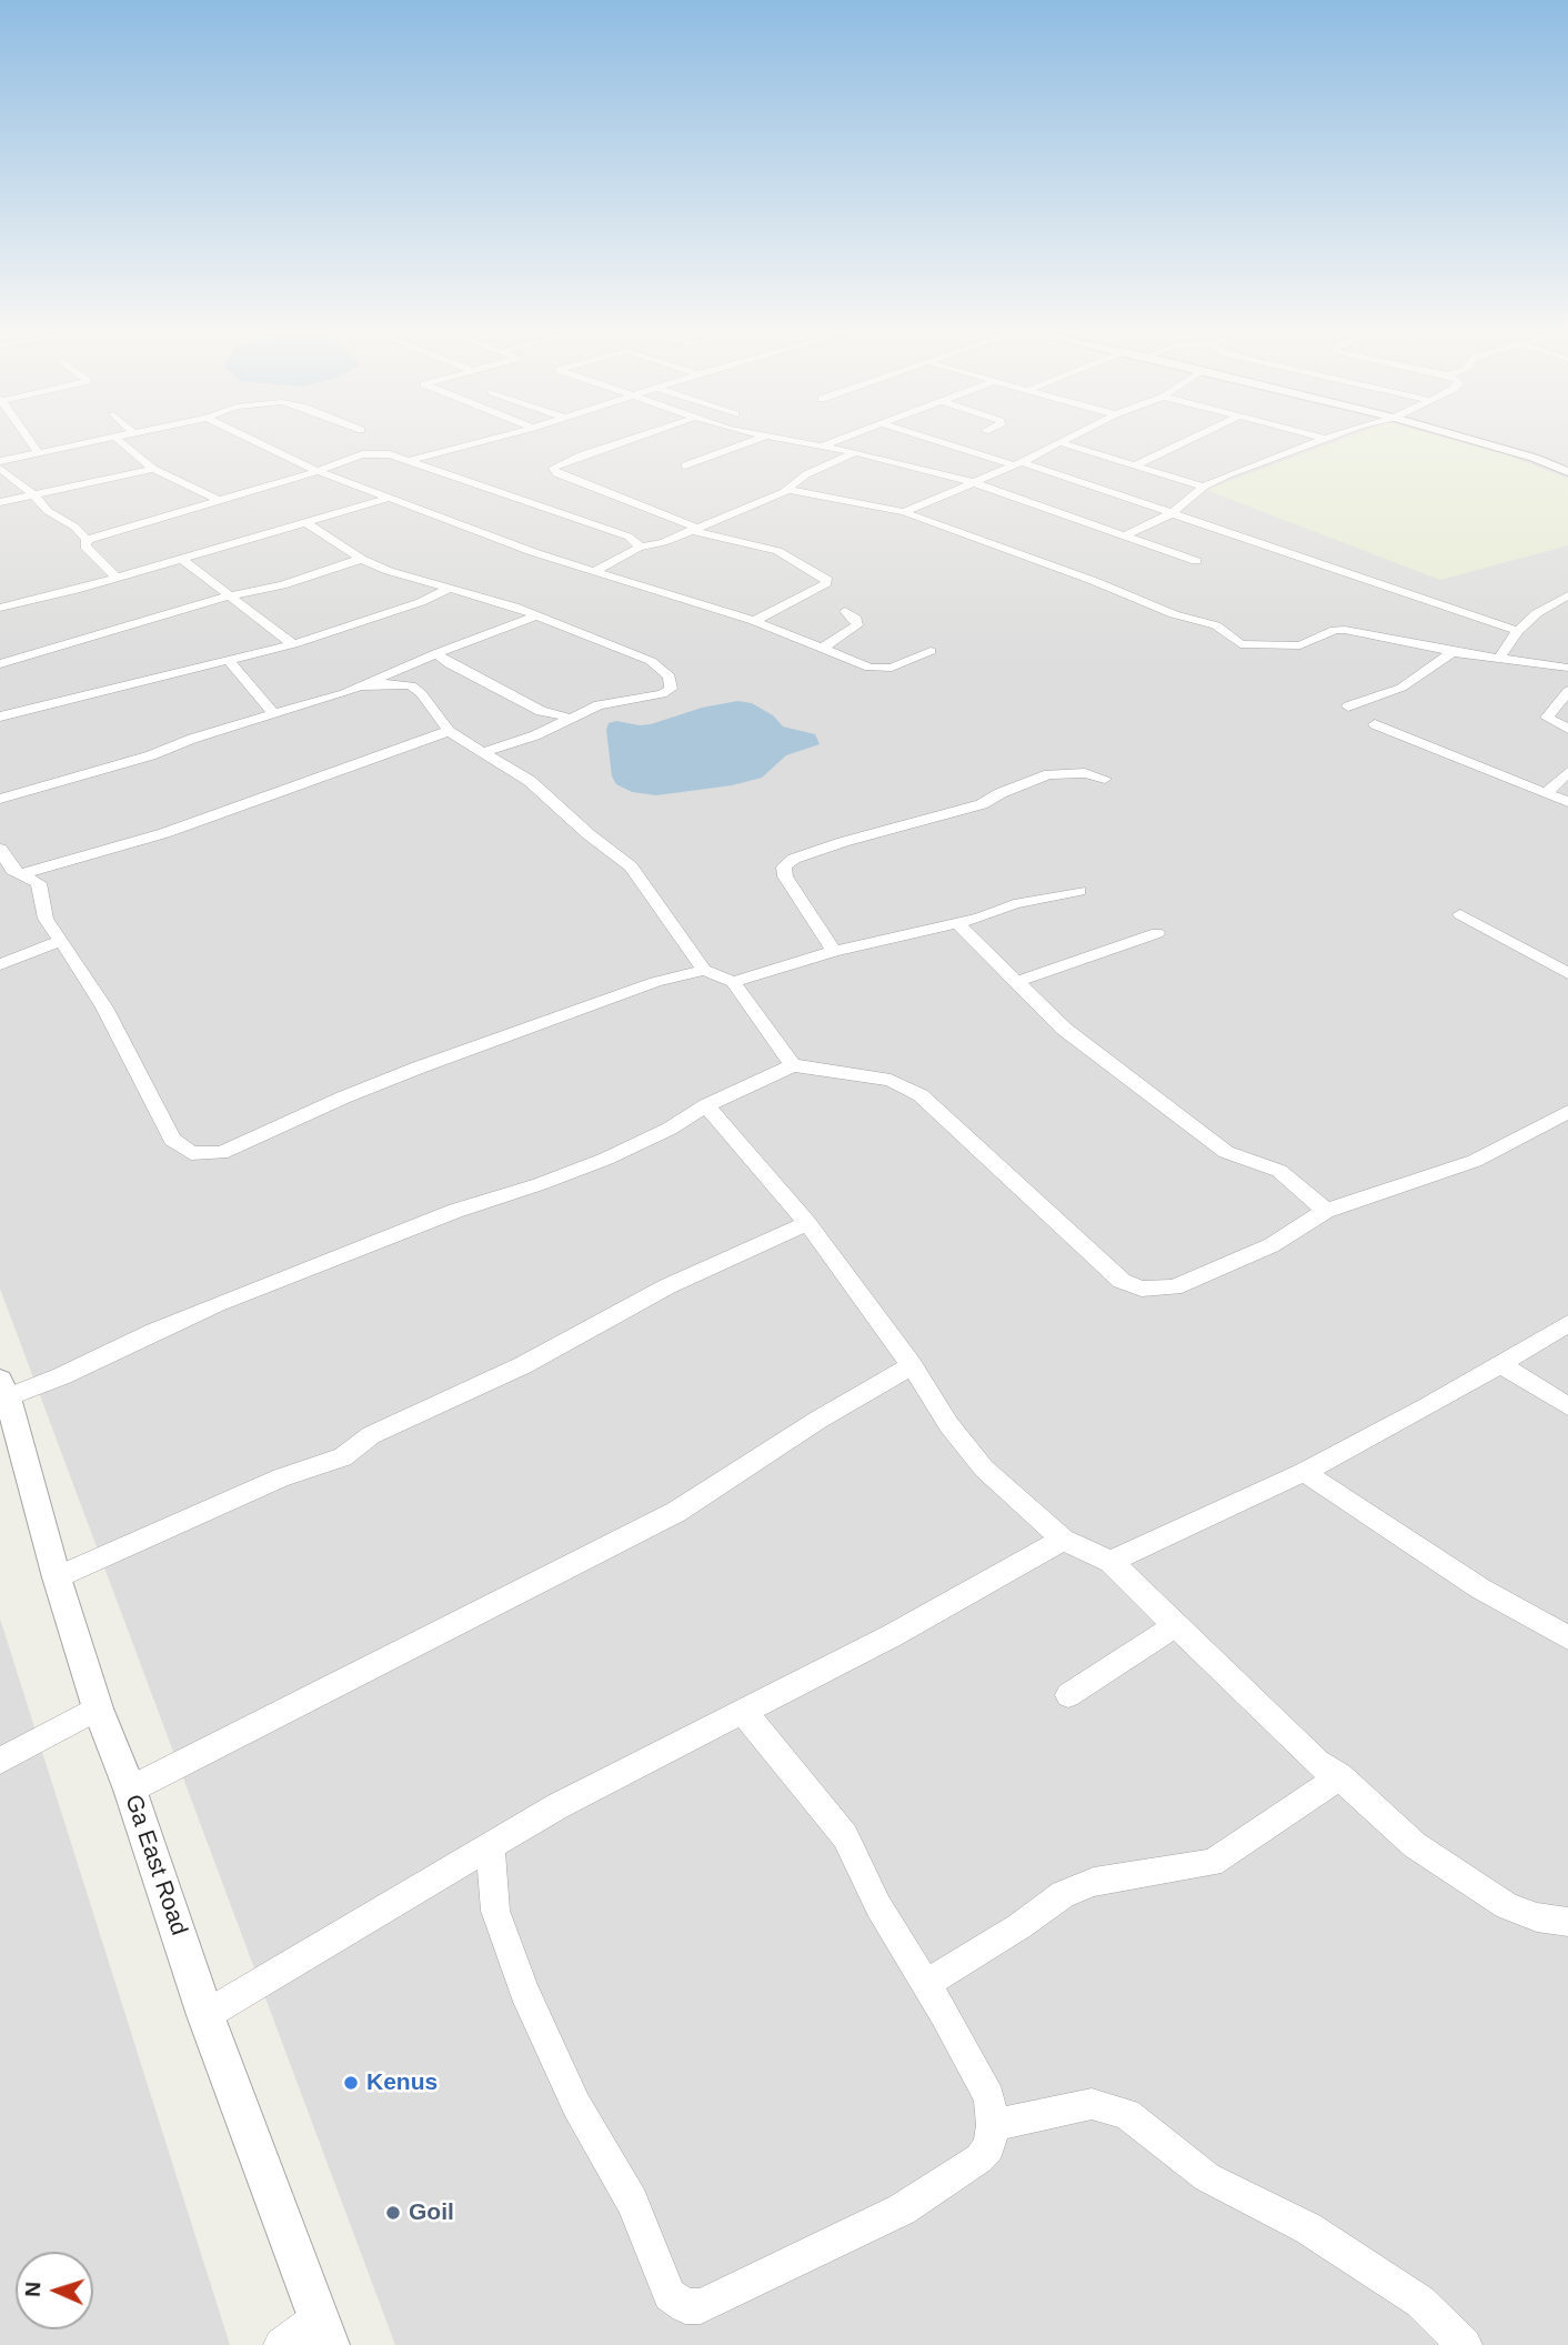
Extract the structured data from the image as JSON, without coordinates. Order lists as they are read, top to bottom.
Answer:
{
  "streets": {
    "street": ["Ga East Road"]
  },
  "places": ["Kenus", "Goil"],
  "north": "left"
}
